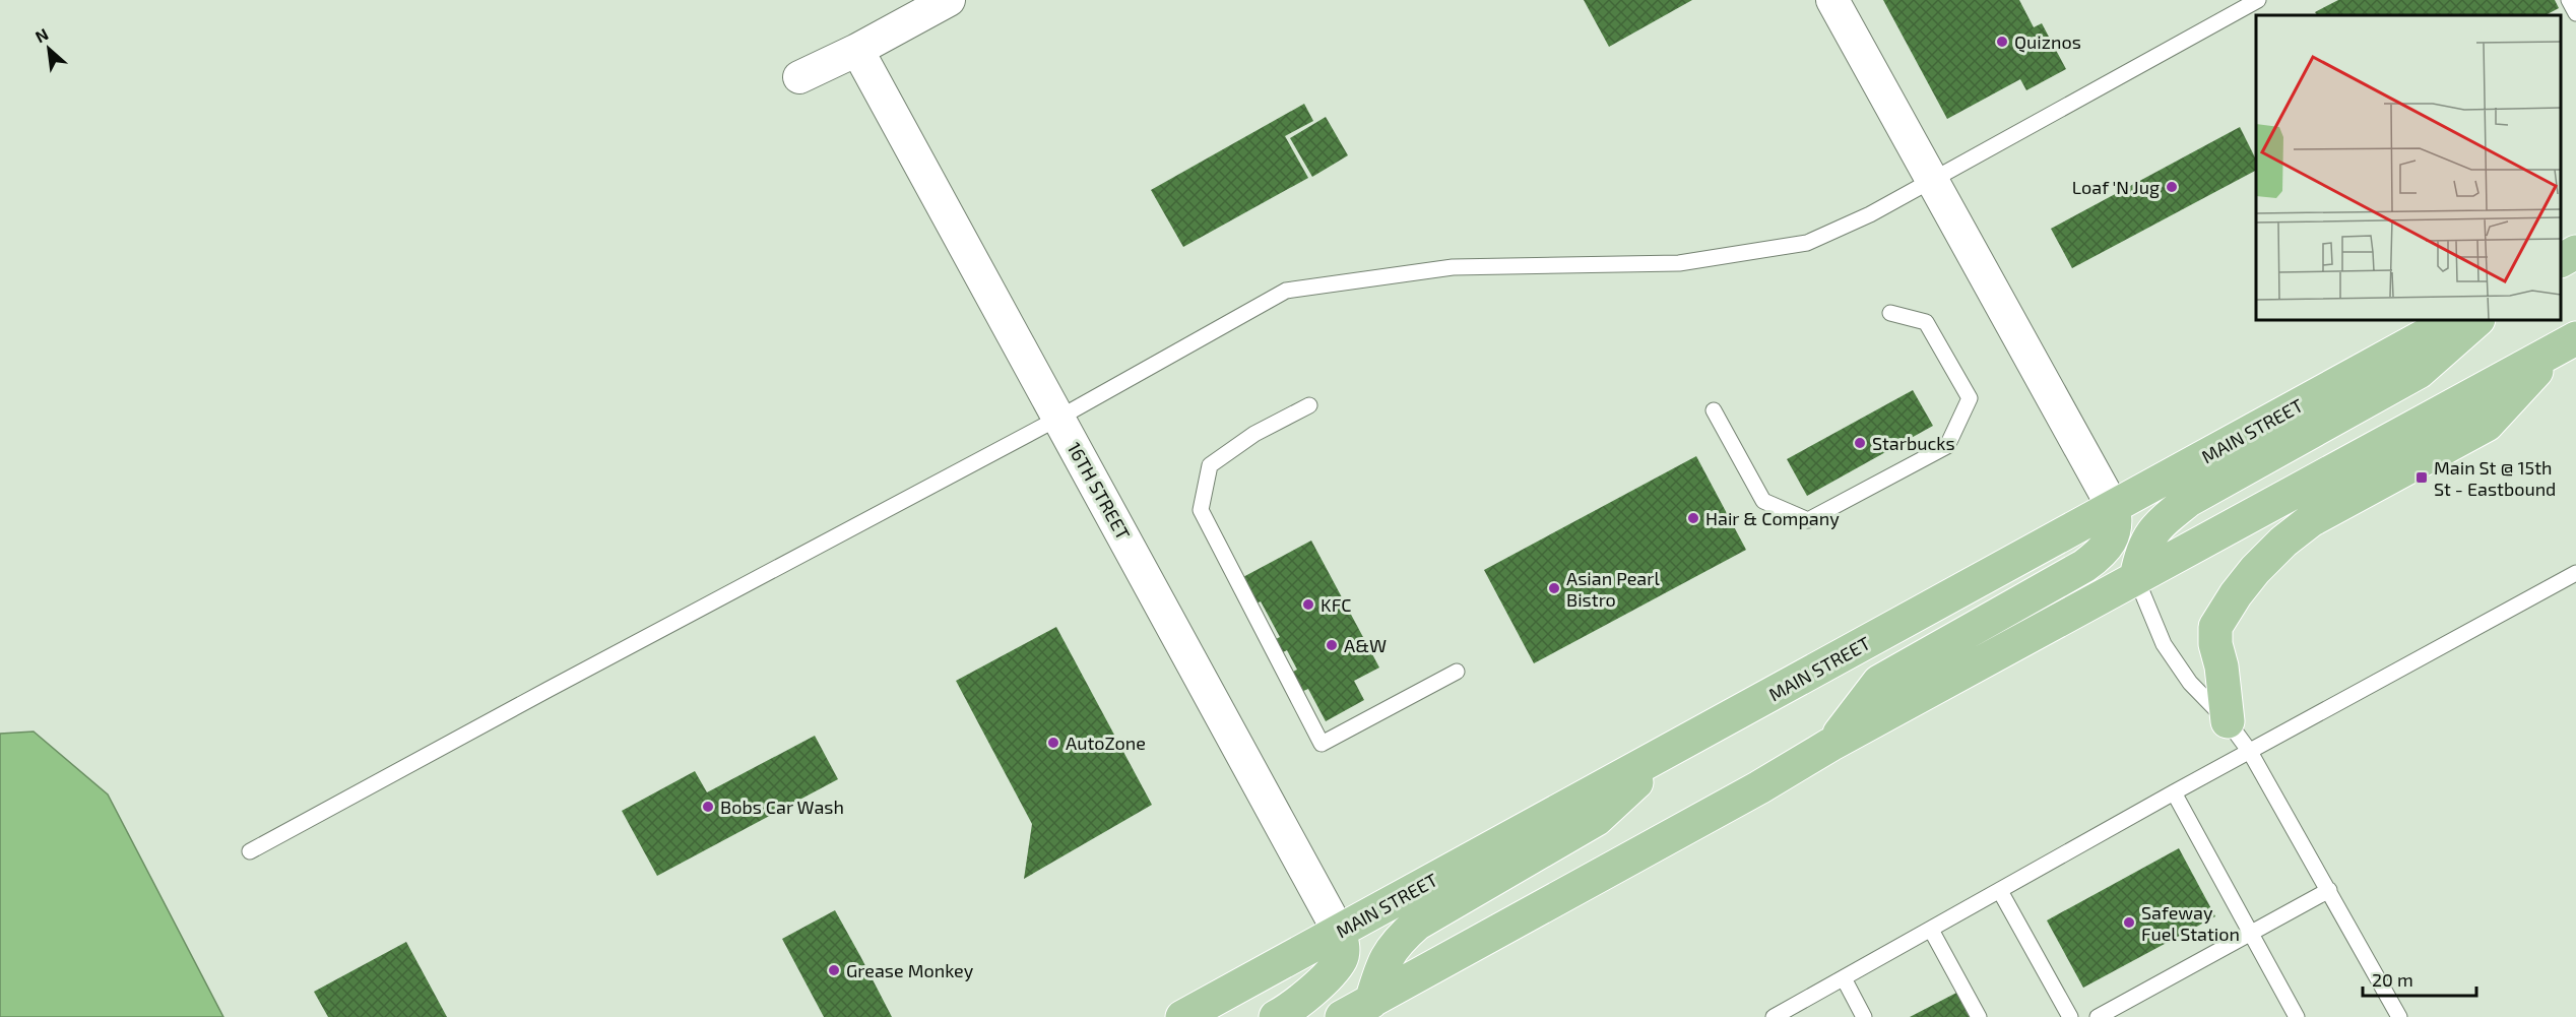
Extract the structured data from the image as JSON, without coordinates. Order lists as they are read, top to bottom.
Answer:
{
  "streets": {
    "main road": ["MAIN STREET"],
    "street": ["16TH STREET"]
  },
  "crossings": [
    ["MAIN STREET", "16TH STREET"]
  ],
  "places": {
    "other": [
      "Quiznos",
      "Loaf 'N Jug",
      "Starbucks",
      "Hair & Company",
      "Asian Pearl Bistro",
      "KFC",
      "A&W",
      "AutoZone",
      "Bobs Car Wash",
      "Safeway Fuel Station",
      "Grease Monkey"
    ],
    "transit": ["Main St @ 15th St - Eastbound"]
  },
  "scale_bar": "20 m",
  "north": "top left"
}
